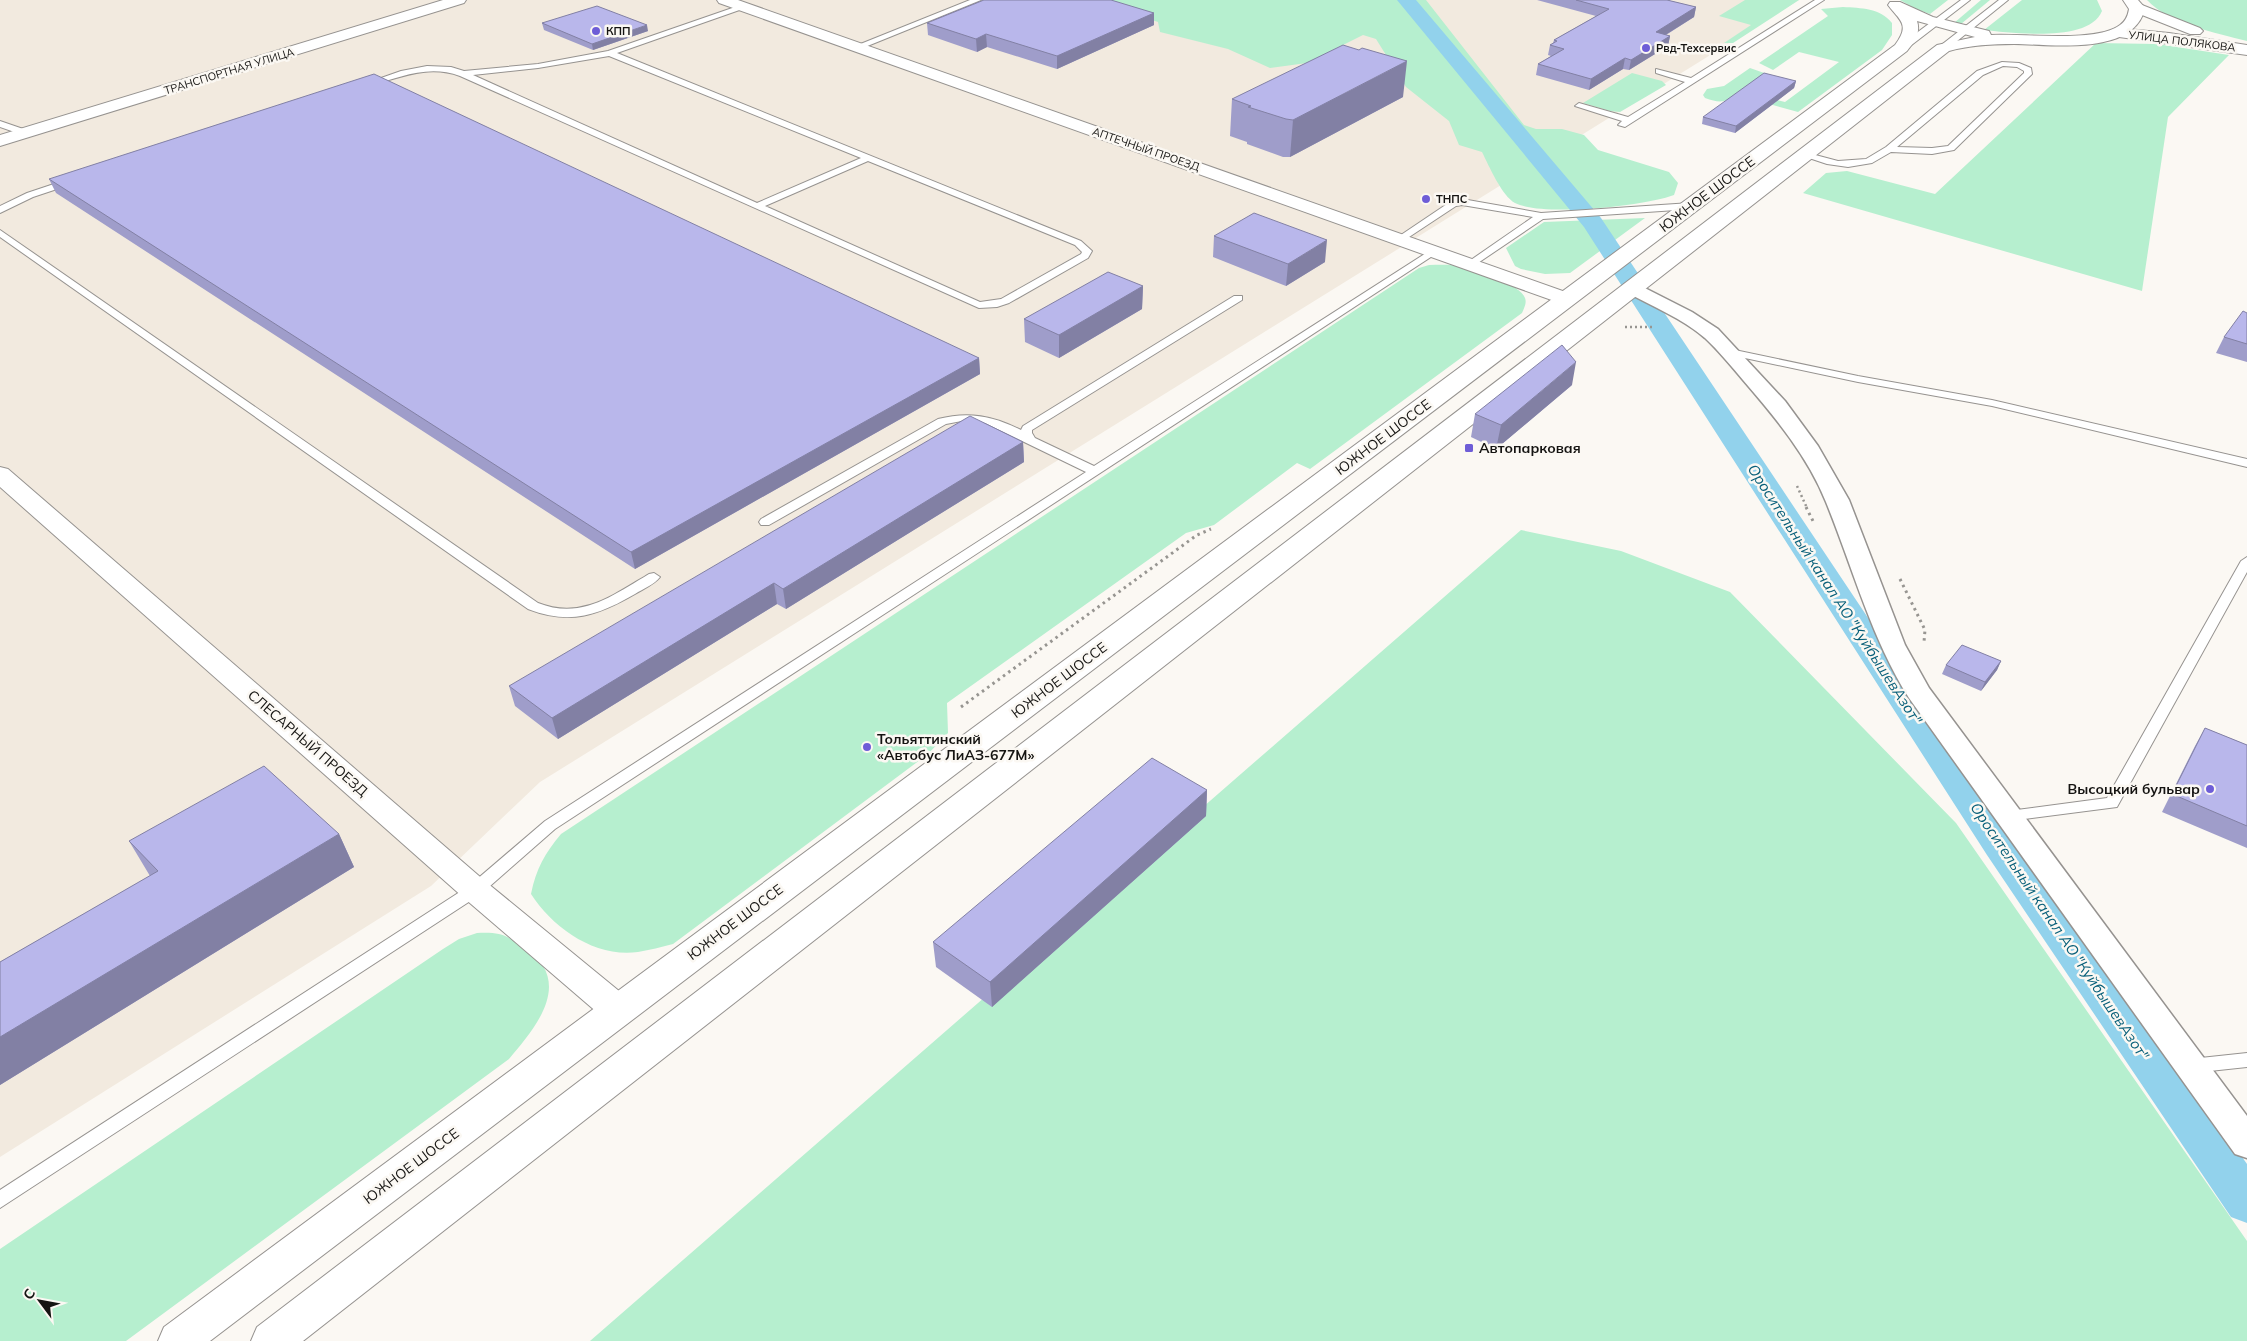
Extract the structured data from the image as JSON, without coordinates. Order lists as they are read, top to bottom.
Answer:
{
  "streets": {
    "main road": [
      "УЛИЦА ПОЛЯКОВА",
      "ТРАНСПОРТНАЯ УЛИЦА",
      "АПТЕЧНЫЙ ПРОЕЗД",
      "ЮЖНОЕ ШОССЕ",
      "СЛЕСАРНЫЙ ПРОЕЗД"
    ]
  },
  "crossings": [
    ["УЛИЦА ПОЛЯКОВА", "ЮЖНОЕ ШОССЕ"],
    ["АПТЕЧНЫЙ ПРОЕЗД", "ЮЖНОЕ ШОССЕ"],
    ["ЮЖНОЕ ШОССЕ", "СЛЕСАРНЫЙ ПРОЕЗД"]
  ],
  "water": ["Оросительный канал АО \"КуйбышевАзот\""],
  "places": {
    "other": [
      "КПП",
      "Рвд-Техсервис",
      "ТНПС",
      "Тольяттинский «Автобус ЛиАЗ-677М»",
      "Высоцкий бульвар"
    ],
    "transit": ["Автопарковая"]
  },
  "north": "top left"
}
